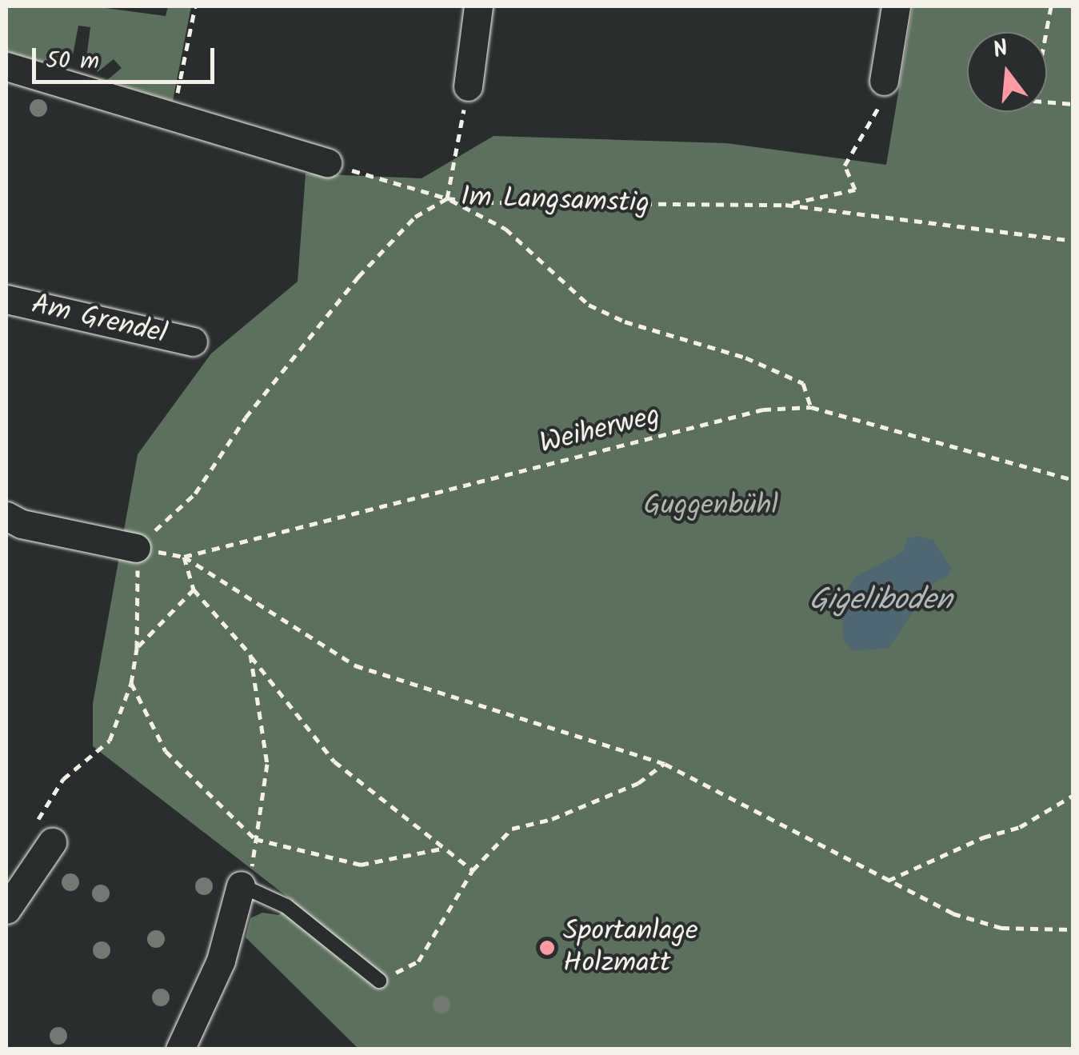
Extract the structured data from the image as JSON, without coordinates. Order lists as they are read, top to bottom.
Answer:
{
  "streets": {
    "street": ["Am Grendel"],
    "path": ["Im Langsamstig", "Weiherweg"]
  },
  "water": ["Gigeliboden"],
  "parks": ["Guggenbühl"],
  "places": ["Sportanlage Holzmatt"],
  "scale_bar": "50 m",
  "north": "top"
}
